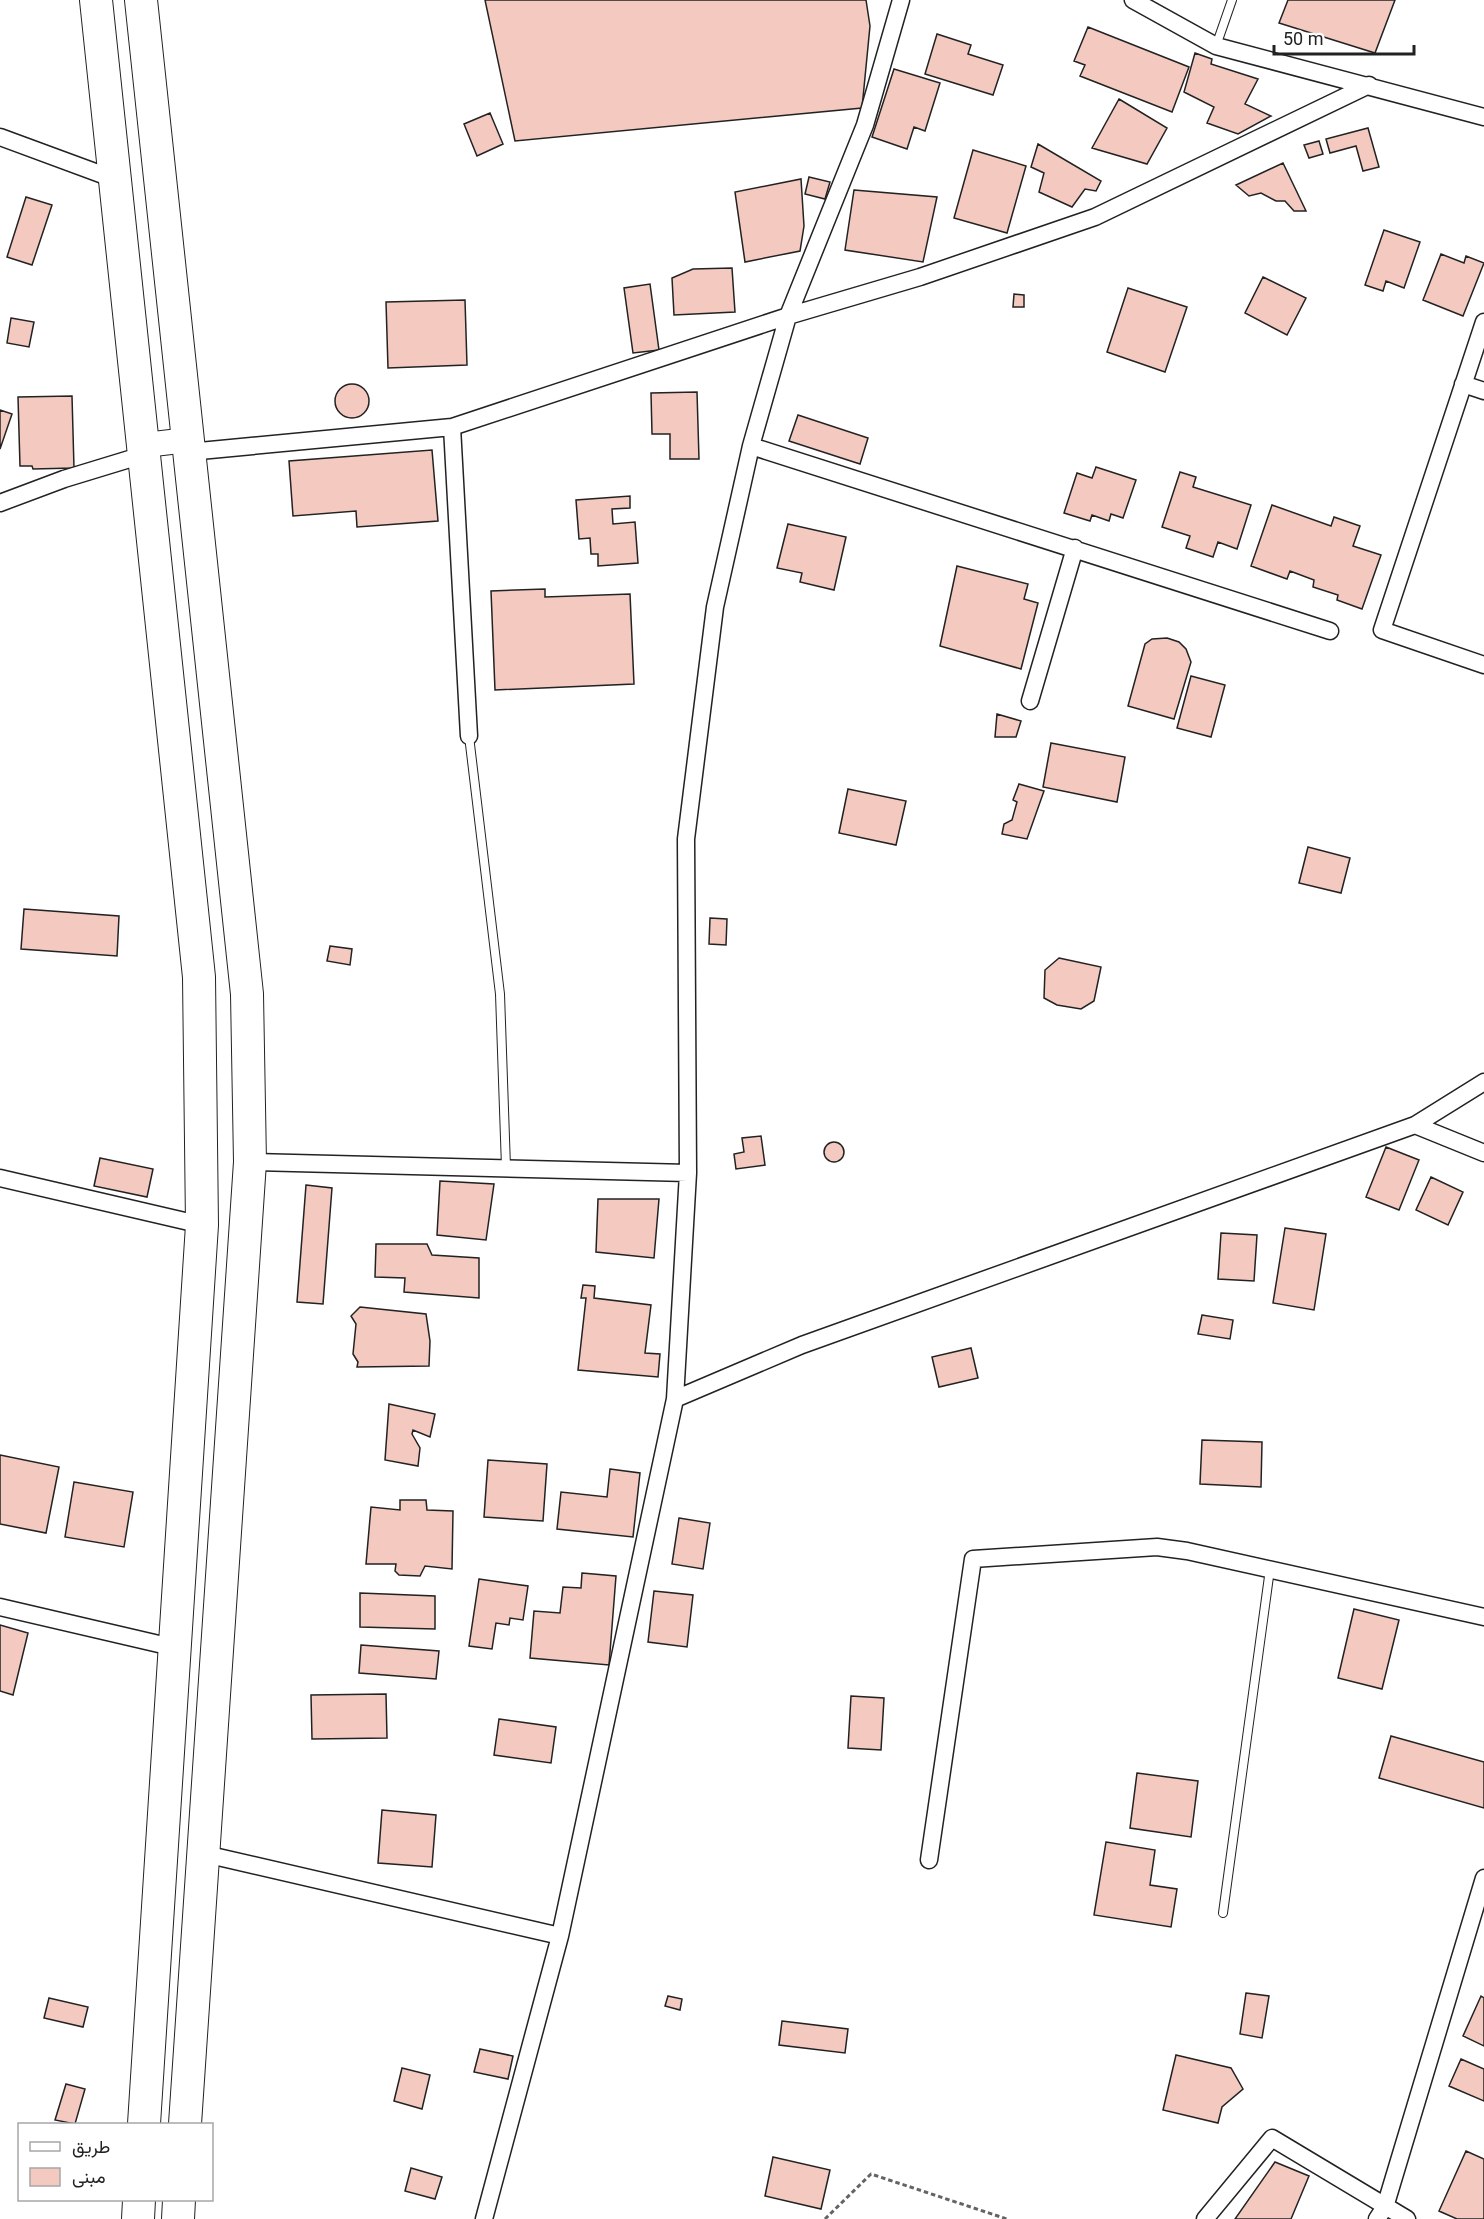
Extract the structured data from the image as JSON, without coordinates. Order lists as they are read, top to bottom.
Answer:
{
  "legend": ["طريق", "مبنى"],
  "scale_bar": "50 m"
}
